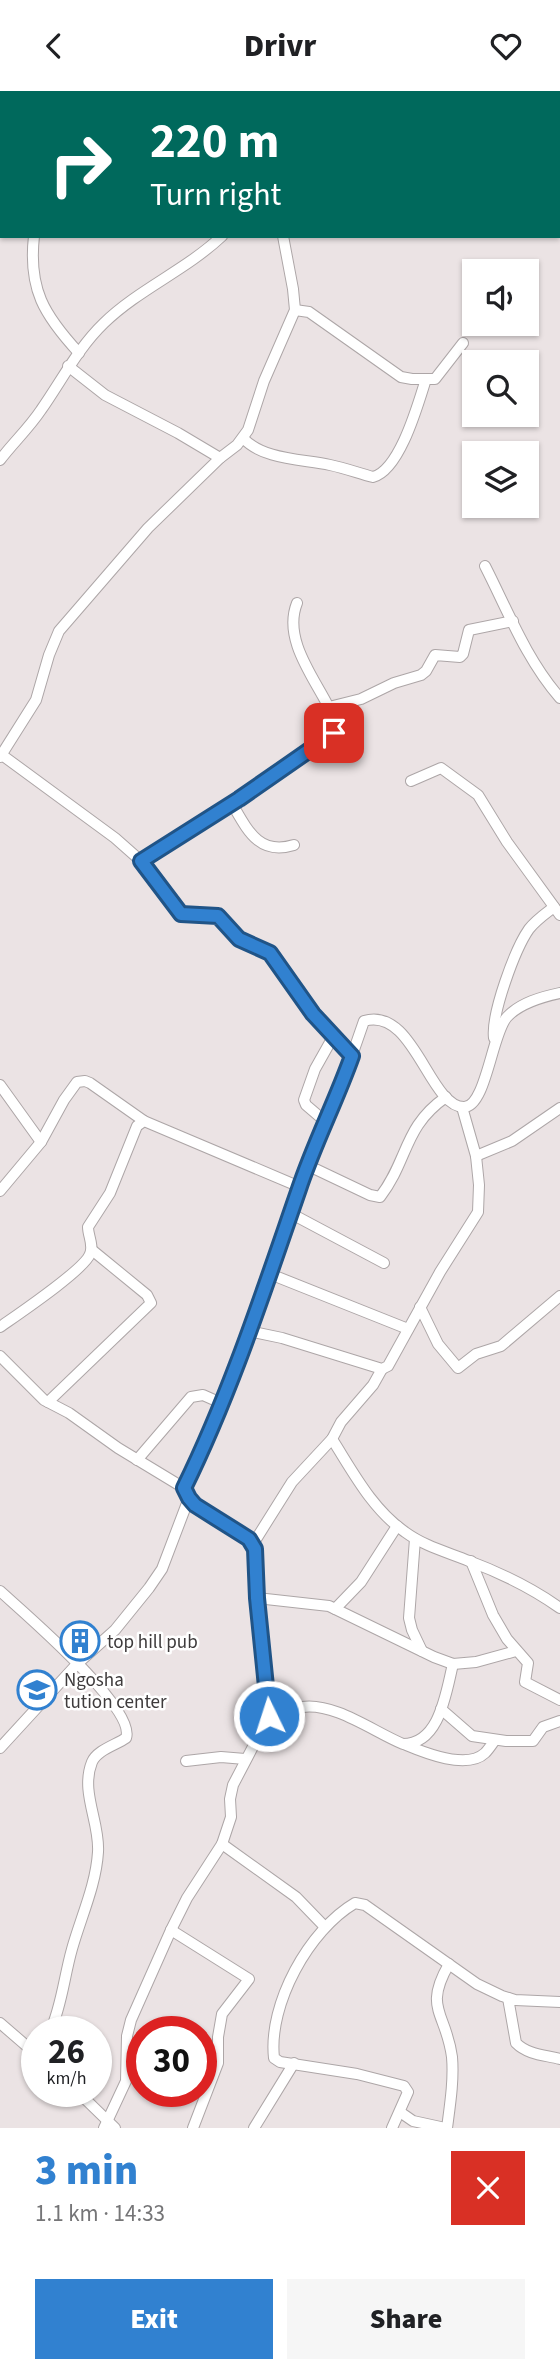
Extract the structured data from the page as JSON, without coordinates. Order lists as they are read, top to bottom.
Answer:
{
  "places": {
    "building": ["top hill pub"],
    "school or university": ["Ngosha tution center"]
  },
  "page": {
    "header": "Drivr",
    "turn": ["220 m", "Turn right"],
    "speed": "26 km/h",
    "limit": "30",
    "heading": ["3 min", "1.1 km · 14:33"],
    "buttons": ["Exit", "Share"]
  }
}
